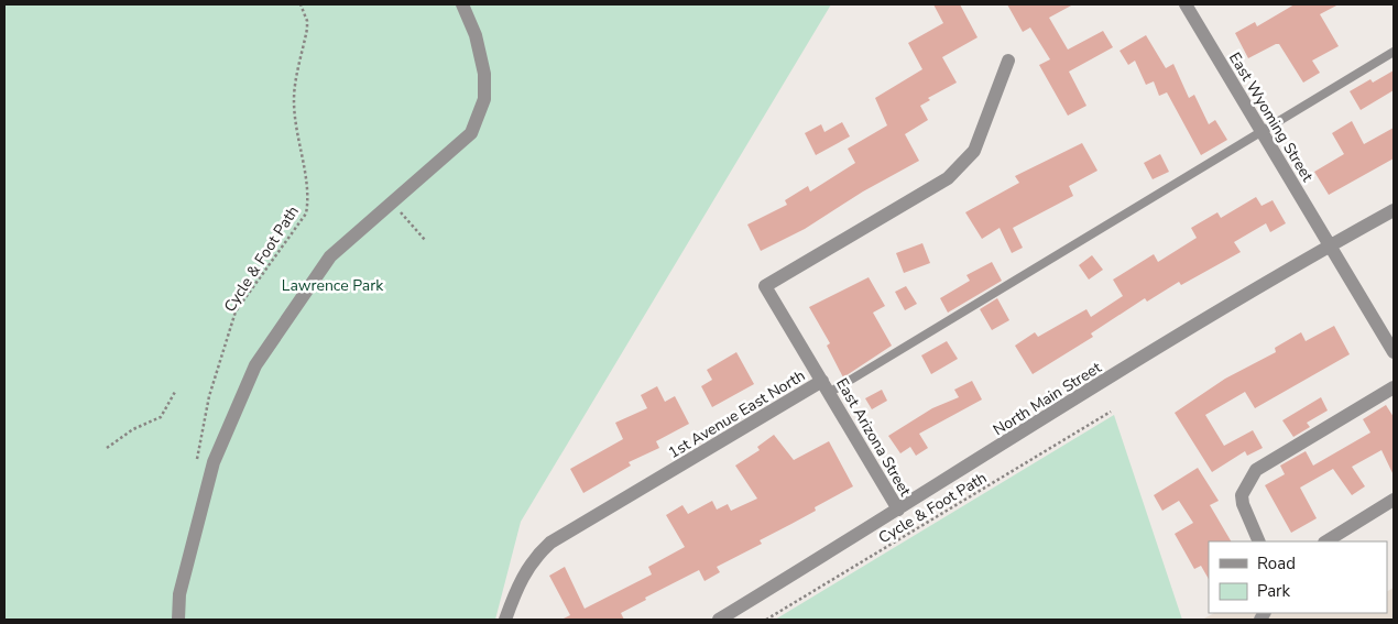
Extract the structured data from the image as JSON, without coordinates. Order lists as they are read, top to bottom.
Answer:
{
  "streets": {
    "street": [
      "East Wyoming Street",
      "North Main Street",
      "1st Avenue East North",
      "East Arizona Street"
    ],
    "path": ["Cycle & Foot Path"]
  },
  "crossings": [
    ["East Wyoming Street", "North Main Street"],
    ["North Main Street", "East Arizona Street"],
    ["1st Avenue East North", "East Arizona Street"]
  ],
  "parks": ["Lawrence Park"],
  "legend": ["Road", "Park"]
}
